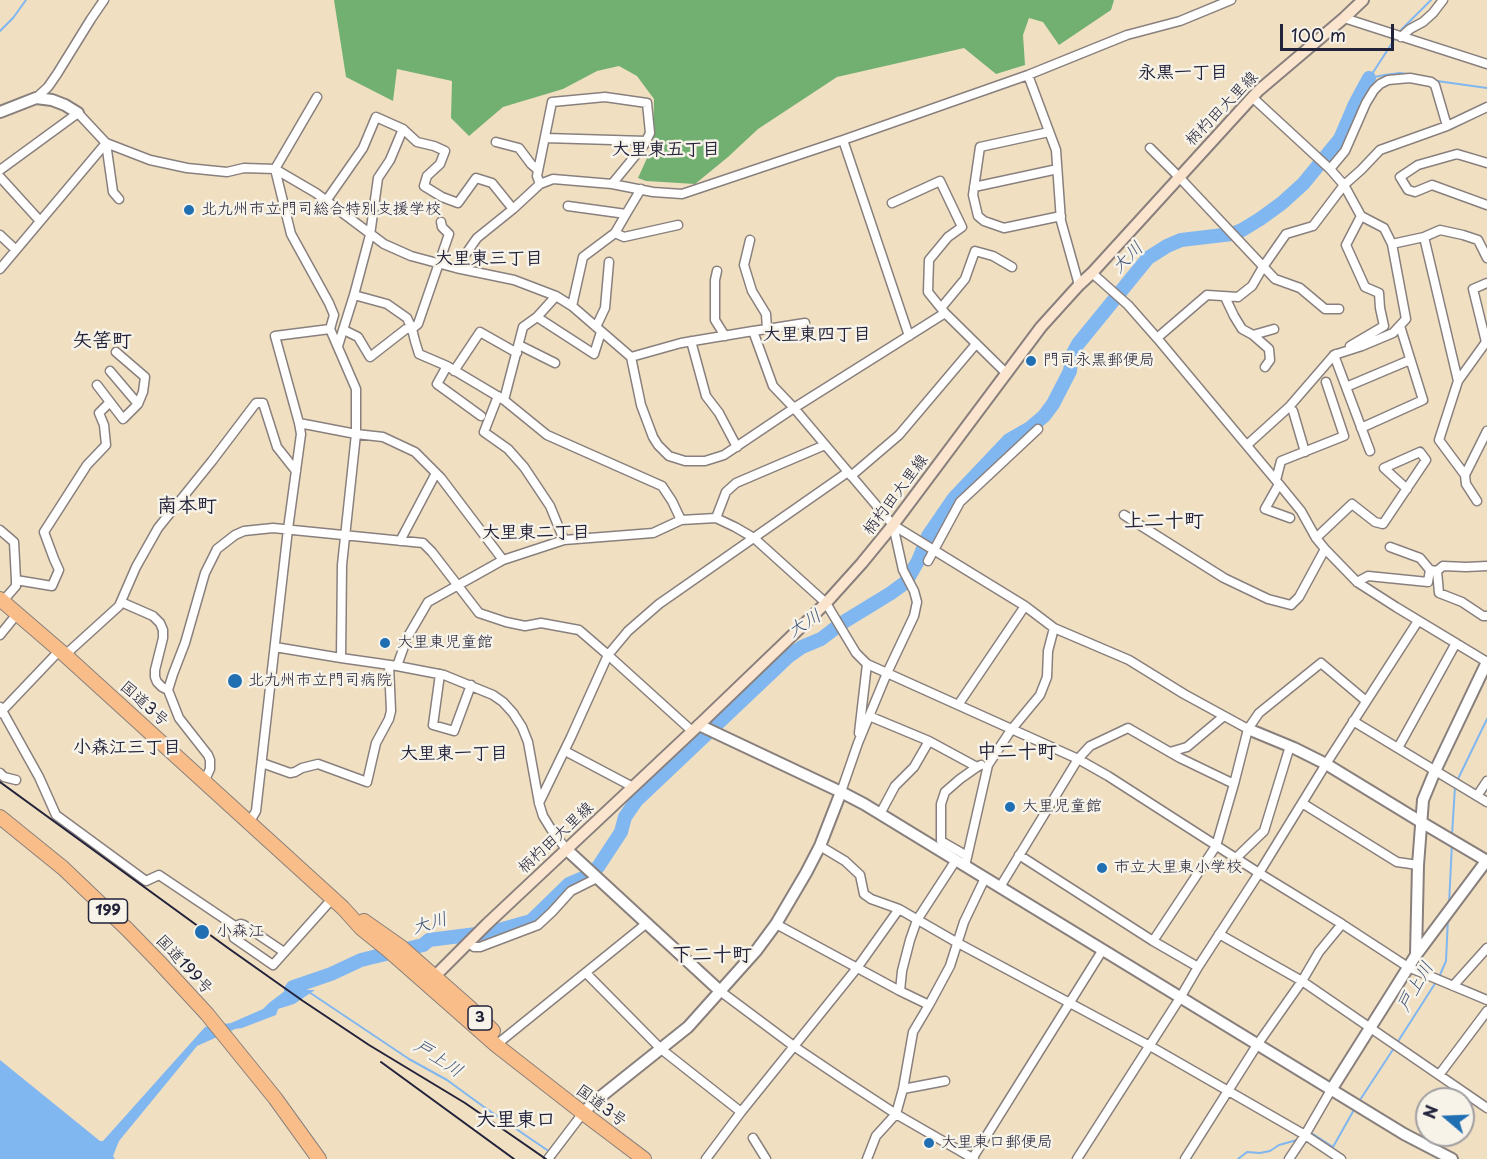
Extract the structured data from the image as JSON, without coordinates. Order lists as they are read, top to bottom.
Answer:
{
  "streets": {
    "highway": [
      "国道3号",
      "199",
      "国道199号",
      "3"
    ],
    "main road": ["柄杓田大里線"]
  },
  "crossings": [
    ["柄杓田大里線", "国道3号"]
  ],
  "districts": [
    "永黒一丁目",
    "大里東五丁目",
    "大里東三丁目",
    "大里東四丁目",
    "矢筈町",
    "南本町",
    "上二十町",
    "大里東二丁目",
    "小森江三丁目",
    "中二十町",
    "大里東一丁目",
    "下二十町",
    "大里東口"
  ],
  "water": ["大川", "戸上川"],
  "places": [
    "北九州市立門司総合特別支援学校",
    "門司永黒郵便局",
    "大里東児童館",
    "北九州市立門司病院",
    "大里児童館",
    "市立大里東小学校",
    "小森江",
    "大里東口郵便局"
  ],
  "scale_bar": "100 m",
  "north": "left"
}
